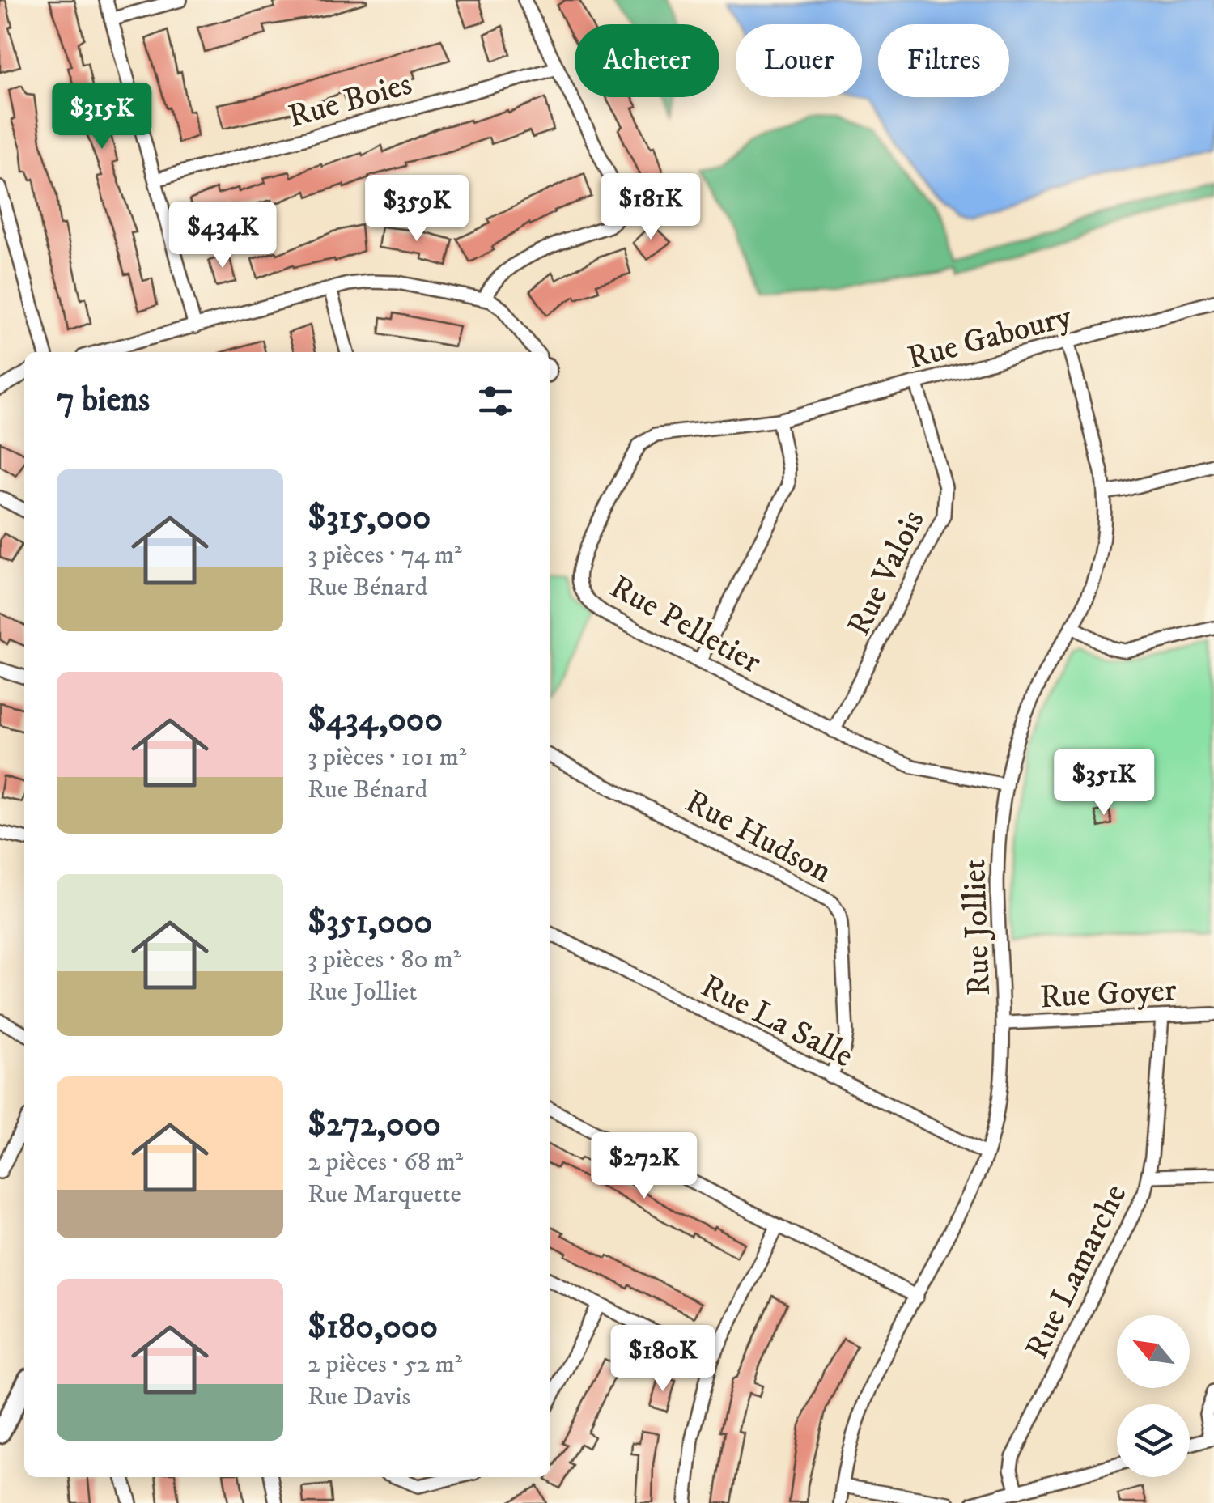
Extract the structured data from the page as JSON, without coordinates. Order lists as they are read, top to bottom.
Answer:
{
  "streets": {
    "street": [
      "Rue Boies",
      "Rue Gaboury",
      "Rue Valois",
      "Rue Pelletier",
      "Rue Hudson",
      "Rue Jolliet",
      "Rue Goyer",
      "Rue La Salle",
      "Rue Lamarche"
    ]
  },
  "crossings": [
    ["Rue Gaboury", "Rue Valois"],
    ["Rue Gaboury", "Rue Pelletier"],
    ["Rue Gaboury", "Rue Jolliet"],
    ["Rue Valois", "Rue Pelletier"],
    ["Rue Pelletier", "Rue Jolliet"],
    ["Rue Hudson", "Rue La Salle"],
    ["Rue Jolliet", "Rue Goyer"],
    ["Rue Jolliet", "Rue La Salle"],
    ["Rue Goyer", "Rue Lamarche"]
  ],
  "north": "top left",
  "page": {
    "chip": ["Acheter", "Louer", "Filtres"],
    "price": [
      "$315K",
      "$181K",
      "$359K",
      "$434K",
      "$351K",
      "$272K",
      "$180K"
    ],
    "heading": "7 biens",
    "list": [
      {
        "name": "$315,000",
        "note": "3 pièces · 74 m² · Rue Bénard"
      },
      {
        "name": "$434,000",
        "note": "3 pièces · 101 m² · Rue Bénard"
      },
      {
        "name": "$351,000",
        "note": "3 pièces · 80 m² · Rue Jolliet"
      },
      {
        "name": "$272,000",
        "note": "2 pièces · 68 m² · Rue Marquette"
      },
      {
        "name": "$180,000",
        "note": "2 pièces · 52 m² · Rue Davis"
      }
    ]
  }
}
